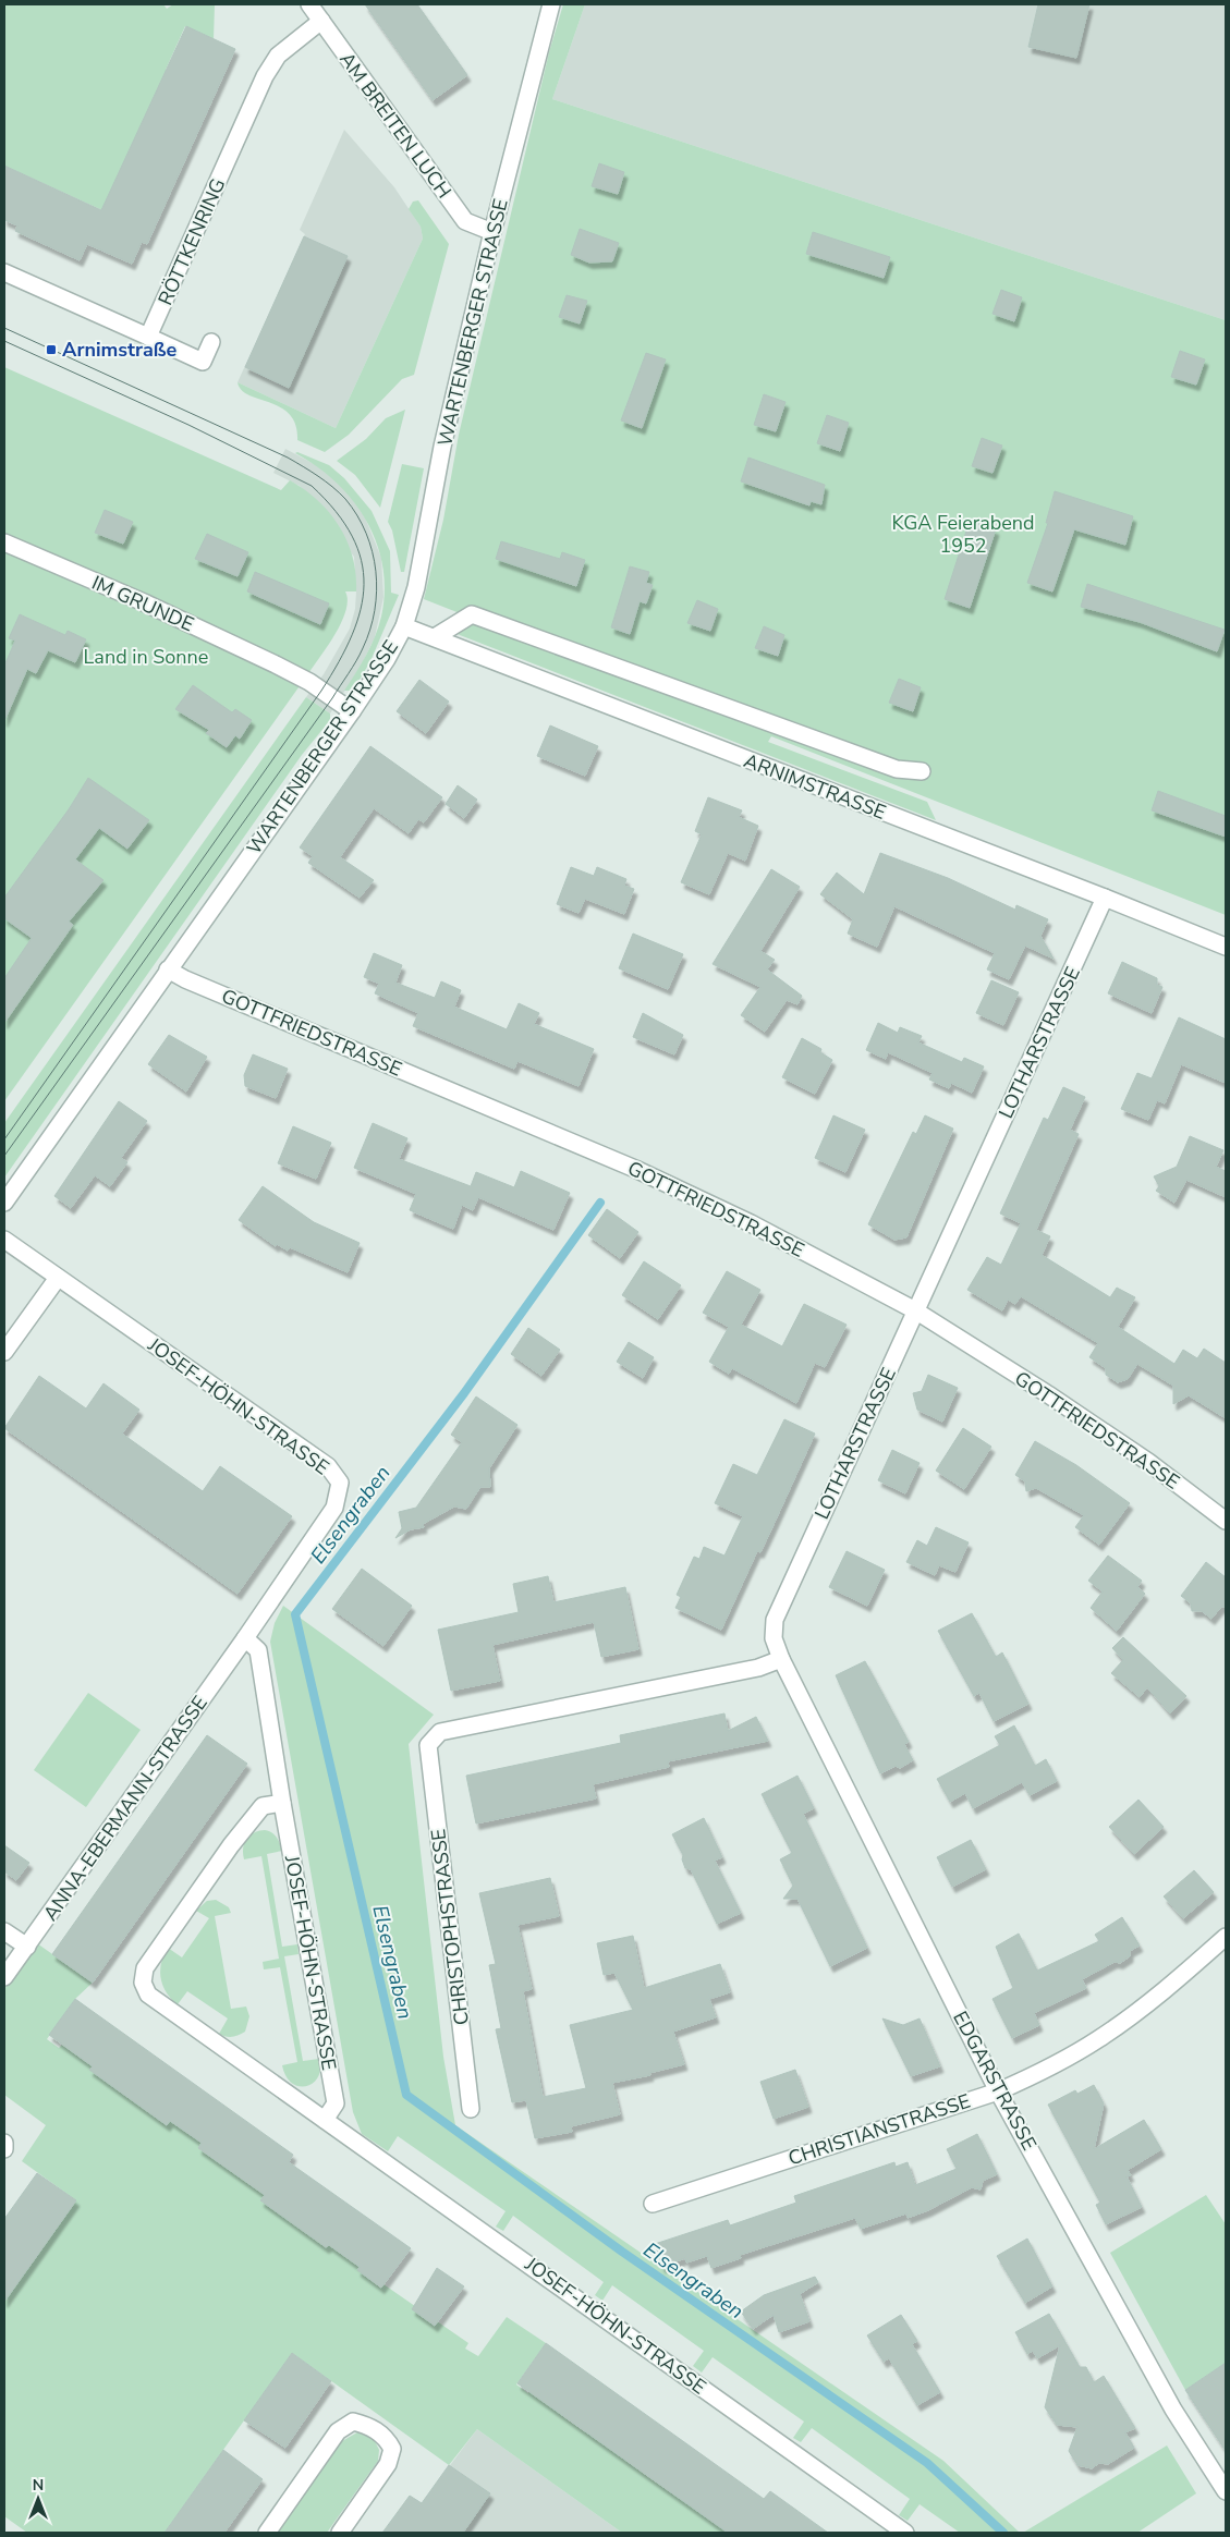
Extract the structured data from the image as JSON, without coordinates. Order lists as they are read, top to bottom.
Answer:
{
  "streets": {
    "street": [
      "AM BREITEN LUCH",
      "RÖTTKENRING",
      "WARTENBERGER STRASSE",
      "IM GRUNDE",
      "ARNIMSTRASSE",
      "GOTTFRIEDSTRASSE",
      "LOTHARSTRASSE",
      "JOSEF-HÖHN-STRASSE",
      "ANNA-EBERMANN-STRASSE",
      "CHRISTOPHSTRASSE",
      "EDGARSTRASSE",
      "CHRISTIANSTRASSE"
    ]
  },
  "crossings": [
    ["AM BREITEN LUCH", "RÖTTKENRING"],
    ["AM BREITEN LUCH", "WARTENBERGER STRASSE"],
    ["WARTENBERGER STRASSE", "IM GRUNDE"],
    ["WARTENBERGER STRASSE", "ARNIMSTRASSE"],
    ["WARTENBERGER STRASSE", "GOTTFRIEDSTRASSE"],
    ["ARNIMSTRASSE", "LOTHARSTRASSE"],
    ["GOTTFRIEDSTRASSE", "LOTHARSTRASSE"],
    ["LOTHARSTRASSE", "CHRISTOPHSTRASSE"],
    ["LOTHARSTRASSE", "EDGARSTRASSE"],
    ["JOSEF-HÖHN-STRASSE", "ANNA-EBERMANN-STRASSE"],
    ["CHRISTOPHSTRASSE", "EDGARSTRASSE"],
    ["EDGARSTRASSE", "CHRISTIANSTRASSE"]
  ],
  "water": ["Elsengraben"],
  "parks": ["KGA Feierabend 1952", "Land in Sonne"],
  "places": {
    "transit": ["Arnimstraße"]
  },
  "north": "top"
}
